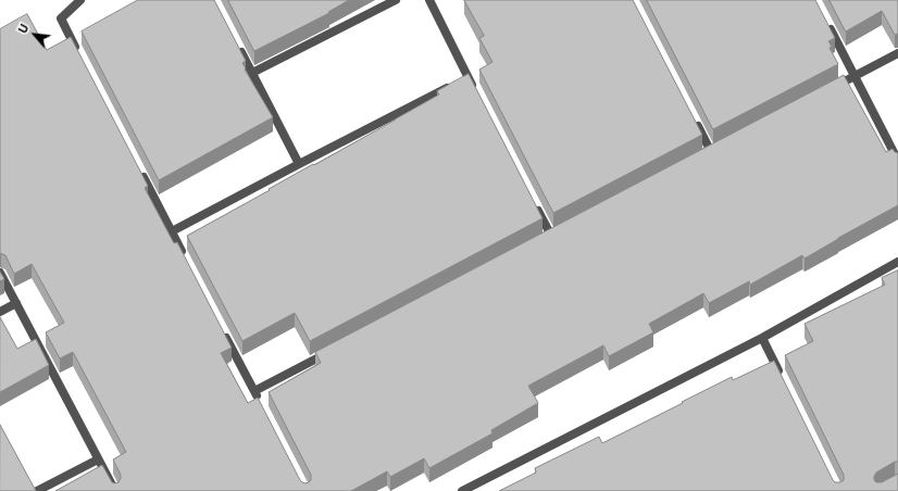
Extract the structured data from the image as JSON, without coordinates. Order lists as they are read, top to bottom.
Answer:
{
  "north": "top left"
}
